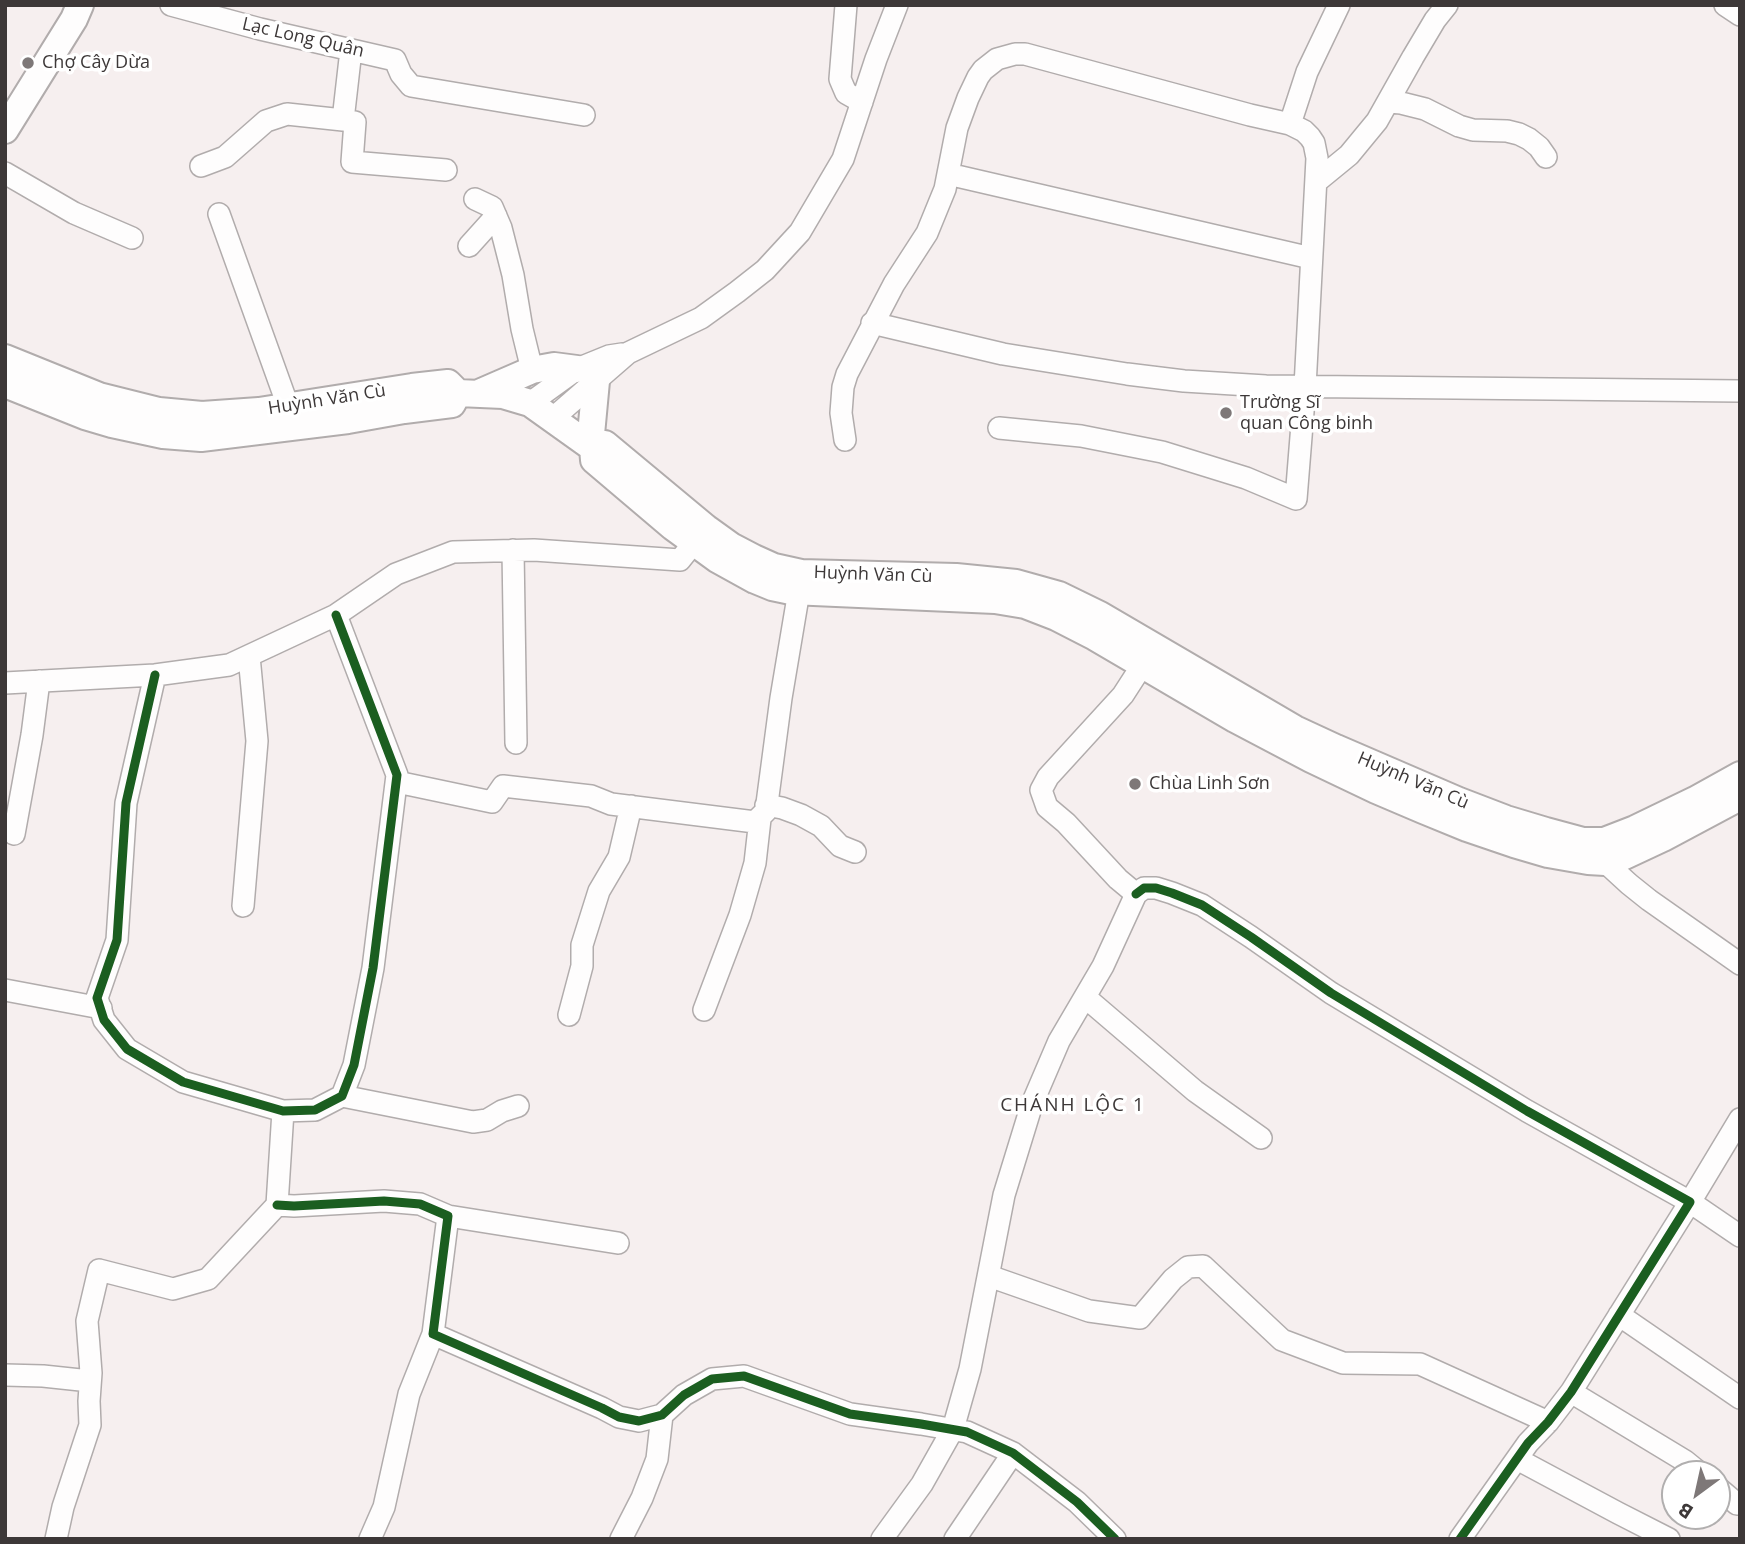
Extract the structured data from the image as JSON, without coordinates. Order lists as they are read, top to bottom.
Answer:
{
  "streets": {
    "main road": ["Huỳnh Văn Cù"],
    "street": ["Lạc Long Quân"]
  },
  "districts": ["CHÁNH LỘC 1"],
  "places": ["Chợ Cây Dừa", "Trường Sĩ quan Công binh", "Chùa Linh Sơn"],
  "north": "bottom left"
}
